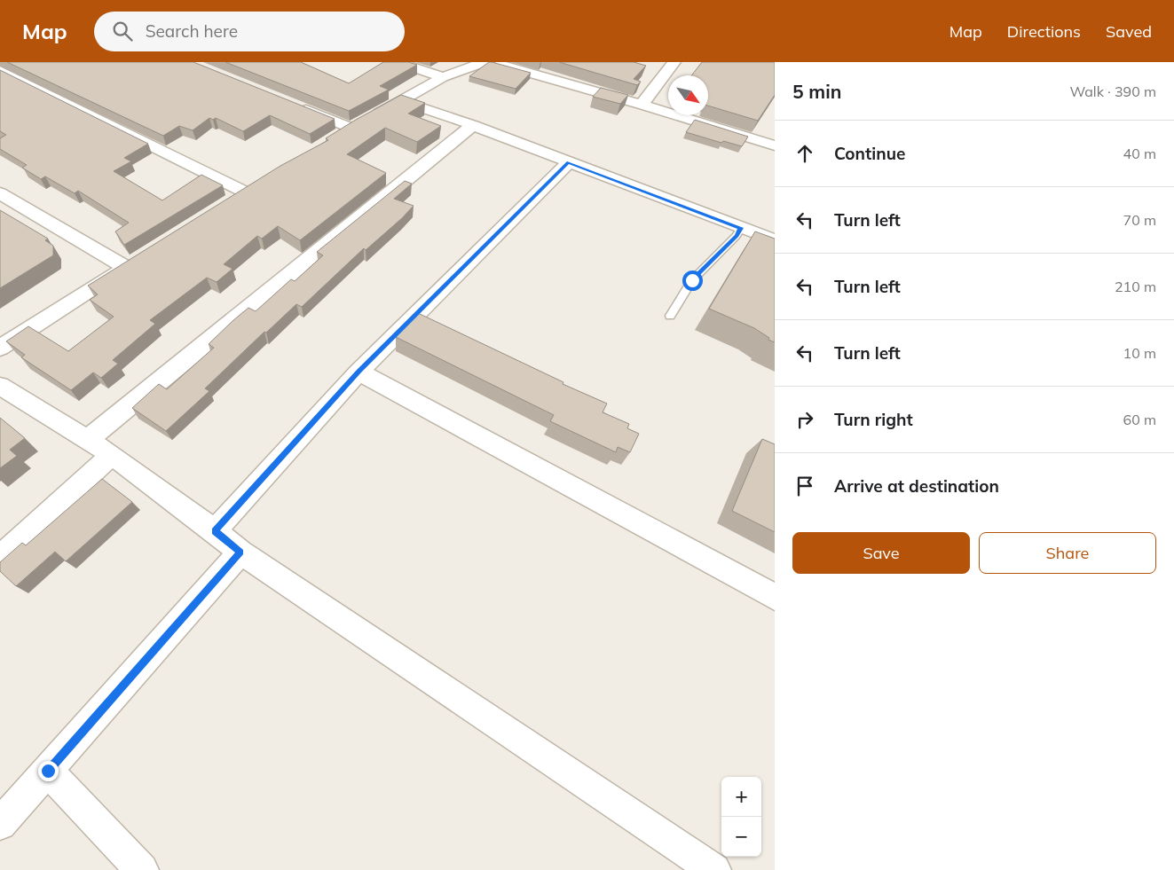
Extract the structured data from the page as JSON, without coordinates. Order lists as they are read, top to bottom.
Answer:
{
  "north": "bottom right",
  "page": {
    "header": "Map",
    "search": "Search here",
    "nav": ["Map", "Directions", "Saved"],
    "heading": ["5 min", "Walk · 390 m"],
    "list": [
      ["Continue", "40 m"],
      ["Turn left", "70 m"],
      ["Turn left", "210 m"],
      ["Turn left", "10 m"],
      ["Turn right", "60 m"],
      "Arrive at destination"
    ],
    "buttons": ["Save", "Share"],
    "map_buttons": ["+", "−"]
  }
}
